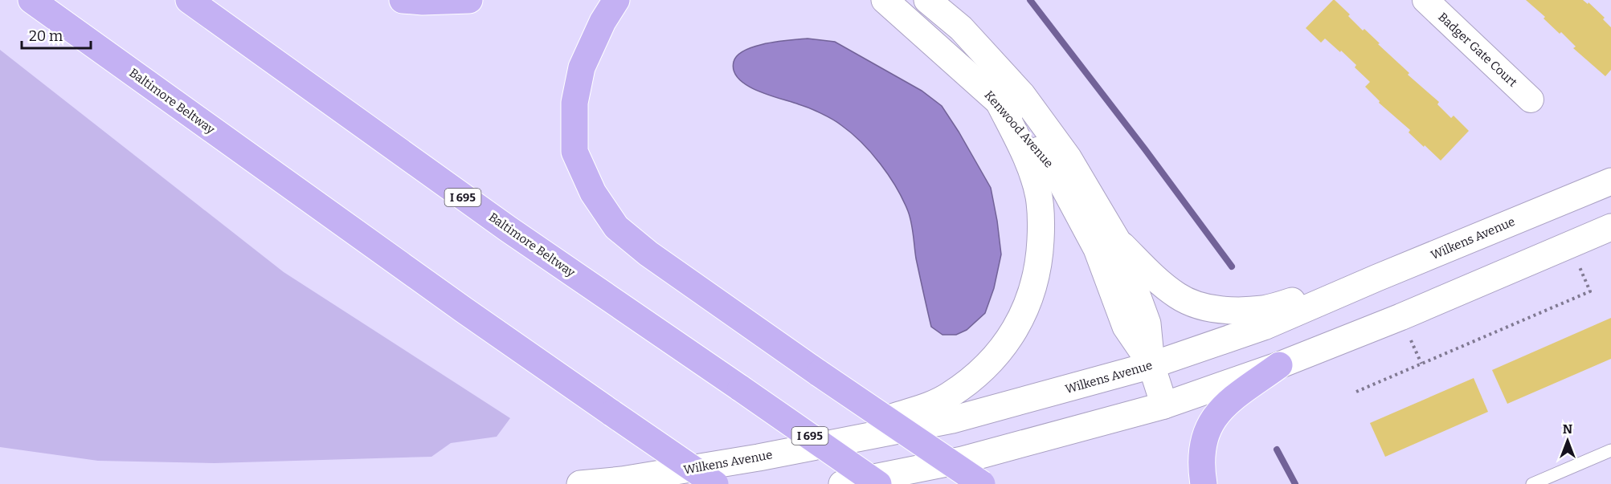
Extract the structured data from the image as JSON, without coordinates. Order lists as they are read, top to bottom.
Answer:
{
  "streets": {
    "highway": ["Baltimore Beltway", "I 695"],
    "main road": ["Kenwood Avenue", "Wilkens Avenue"],
    "street": ["Badger Gate Court"]
  },
  "crossings": [
    ["Kenwood Avenue", "Wilkens Avenue"]
  ],
  "scale_bar": "20 m",
  "north": "top"
}
